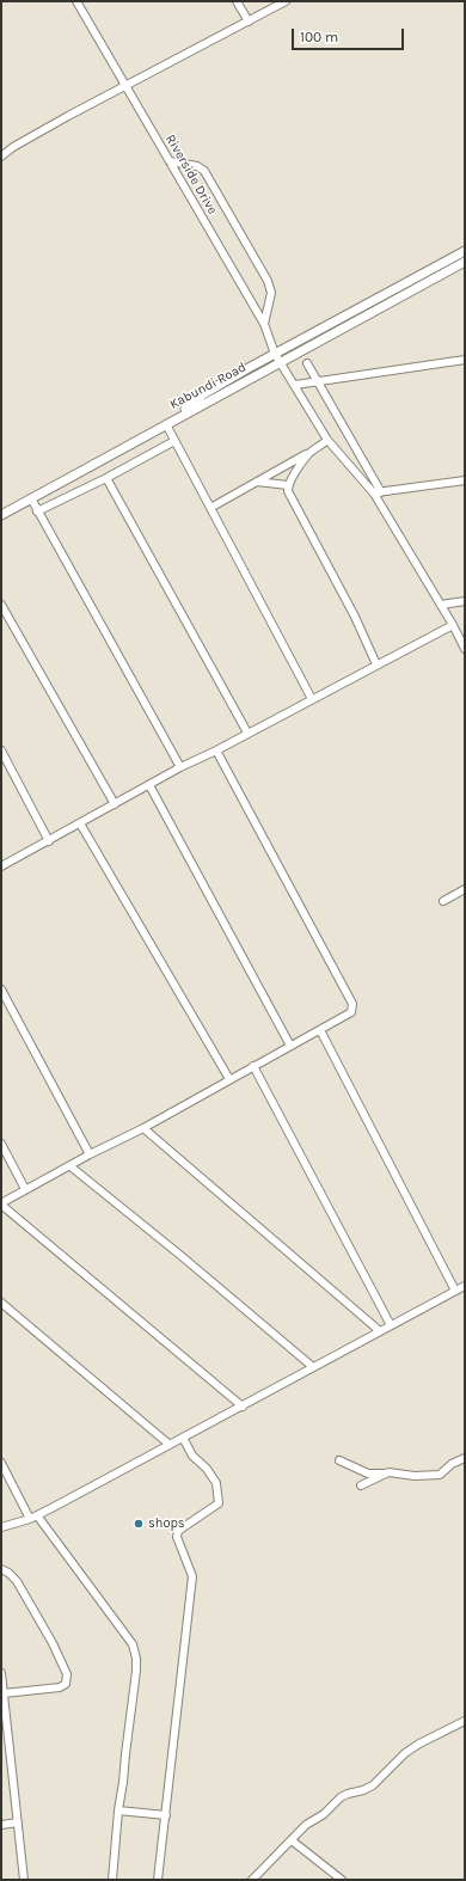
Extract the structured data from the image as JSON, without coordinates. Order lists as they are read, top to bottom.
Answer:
{
  "streets": {
    "street": ["Riverside Drive", "Kabundi Road"]
  },
  "crossings": [
    ["Riverside Drive", "Kabundi Road"]
  ],
  "places": ["shops"],
  "scale_bar": "100 m"
}
